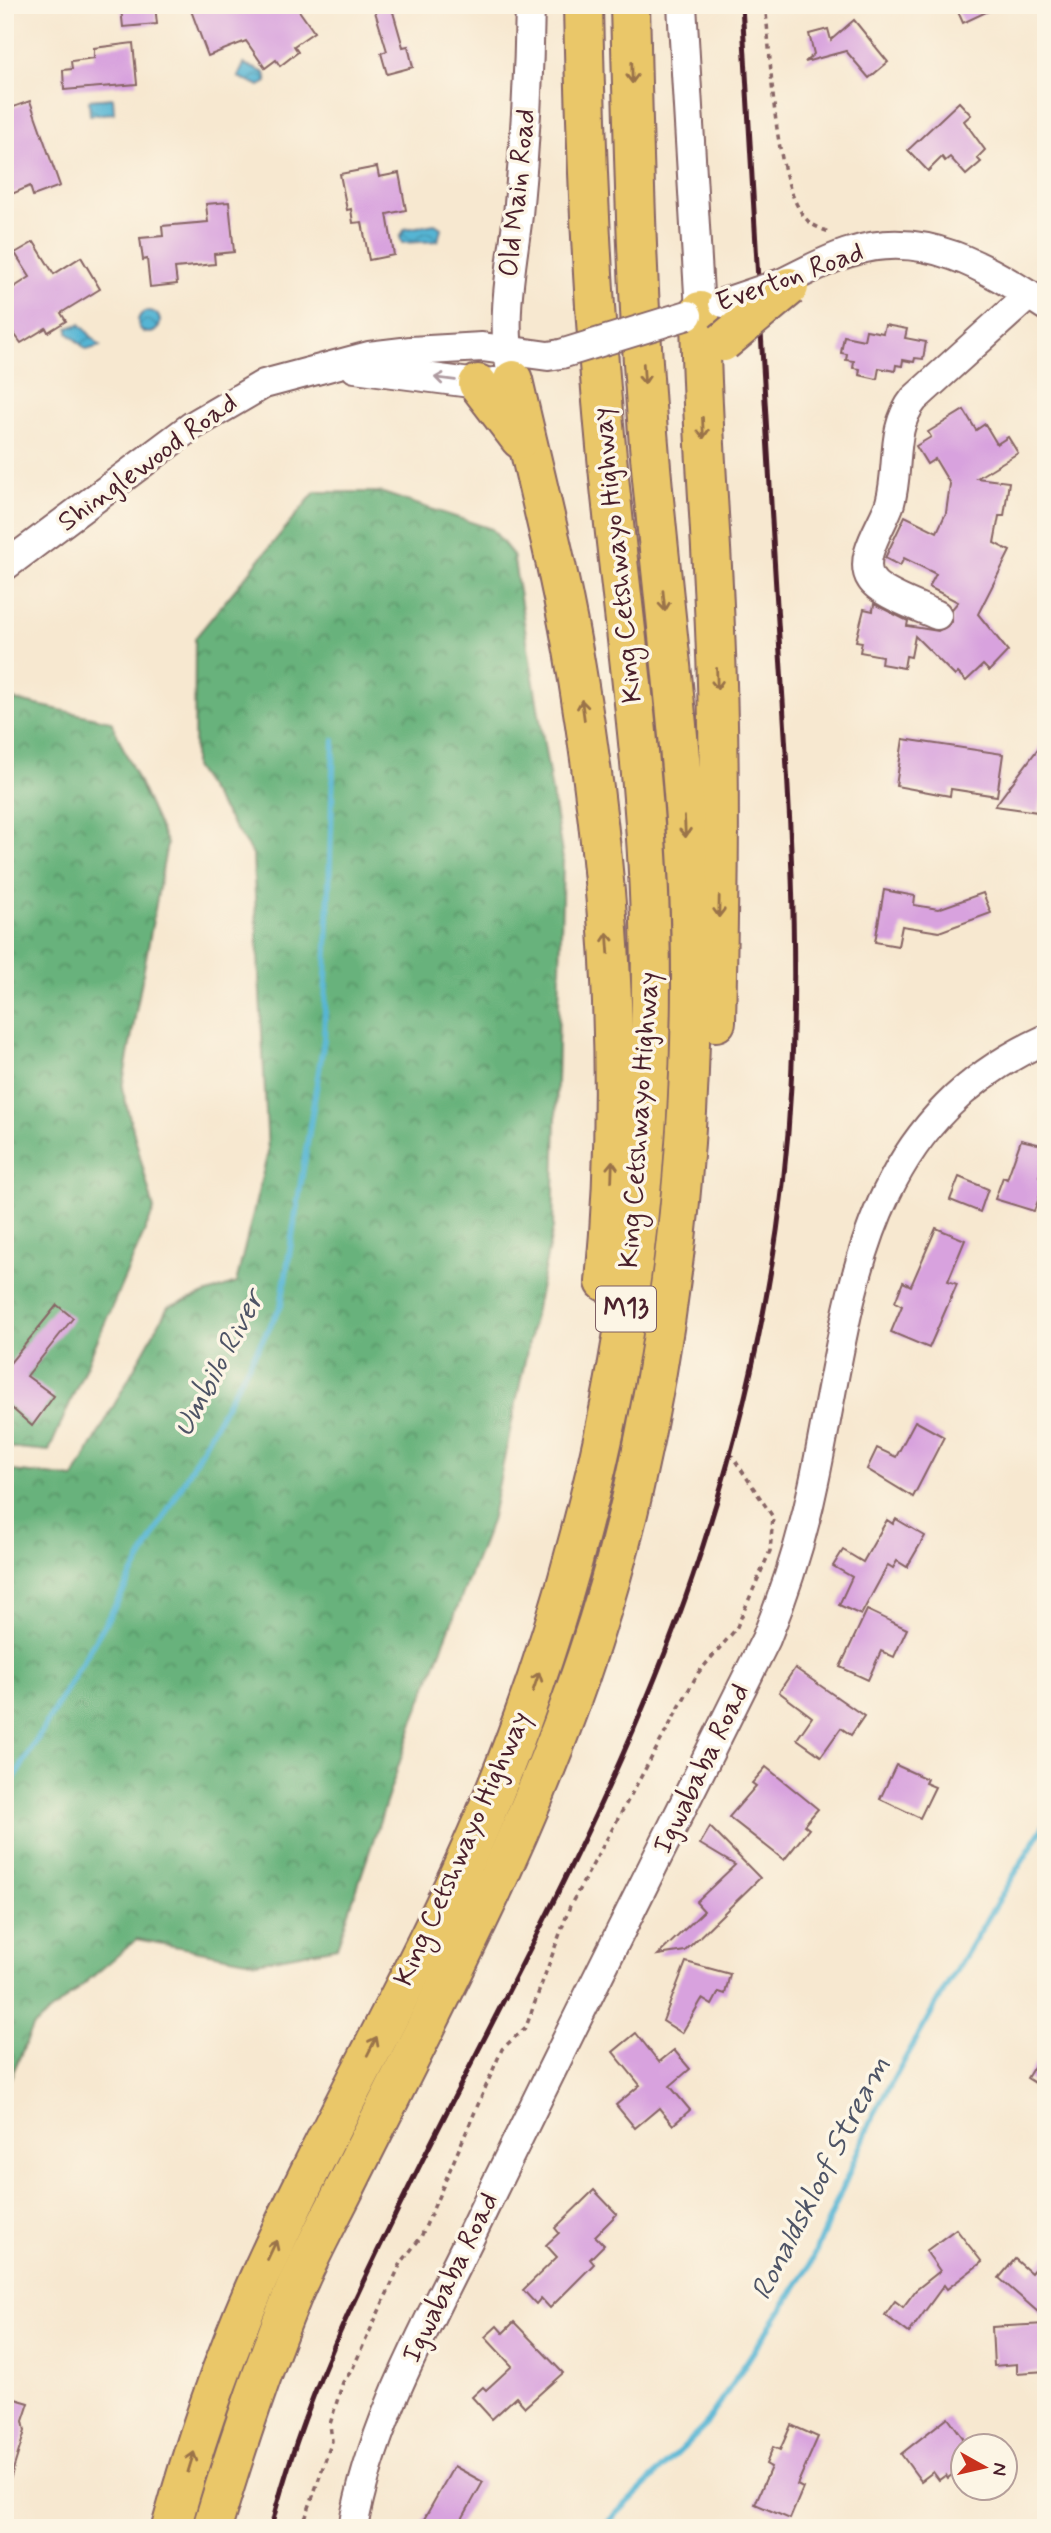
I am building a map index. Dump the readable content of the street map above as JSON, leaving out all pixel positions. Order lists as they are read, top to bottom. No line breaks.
{"streets":{"highway":["King Cetshwayo Highway","M13"],"street":["Old Main Road","Everton Road","Shinglewood Road","Igwababa Road"]},"crossings":[["Old Main Road","Shinglewood Road"]],"water":["Umbilo River","Ronaldskloof Stream"],"north":"right"}
